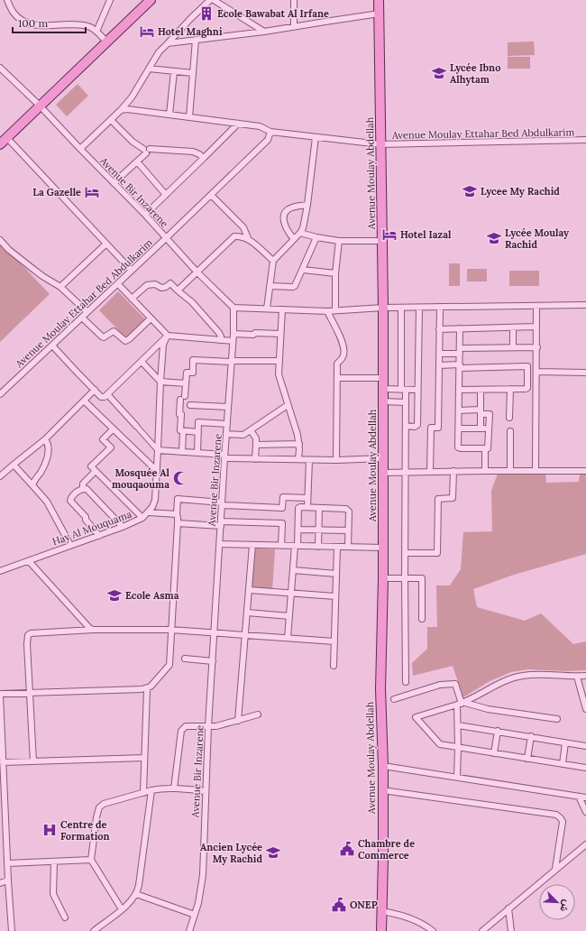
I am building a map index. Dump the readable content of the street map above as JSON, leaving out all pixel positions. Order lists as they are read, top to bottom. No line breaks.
{"streets":{"main road":["Avenue Moulay Abdellah"],"street":["Avenue Moulay Ettahar Bed Abdulkarim","Avenue Bir Inzarene","Hay Al Mouquama"]},"crossings":[["Avenue Moulay Ettahar Bed Abdulkarim","Avenue Moulay Abdellah"],["Avenue Moulay Ettahar Bed Abdulkarim","Avenue Bir Inzarene"]],"places":{"building":["Ecole Bawabat Al Irfane"],"hotel":["Hotel Maghni","La Gazelle","Hotel Iazal"],"school or university":["Lycée Ibno Alhytam","Lycee My Rachid","Lycée Moulay Rachid","Ecole Asma","Ancien Lycée My Rachid"],"mosque":["Mosquée Al mouqaouma"],"hospital":["Centre de Formation"],"public building":["Chambre de Commerce","ONEP"]},"scale_bar":"100 m","north":"bottom right"}
